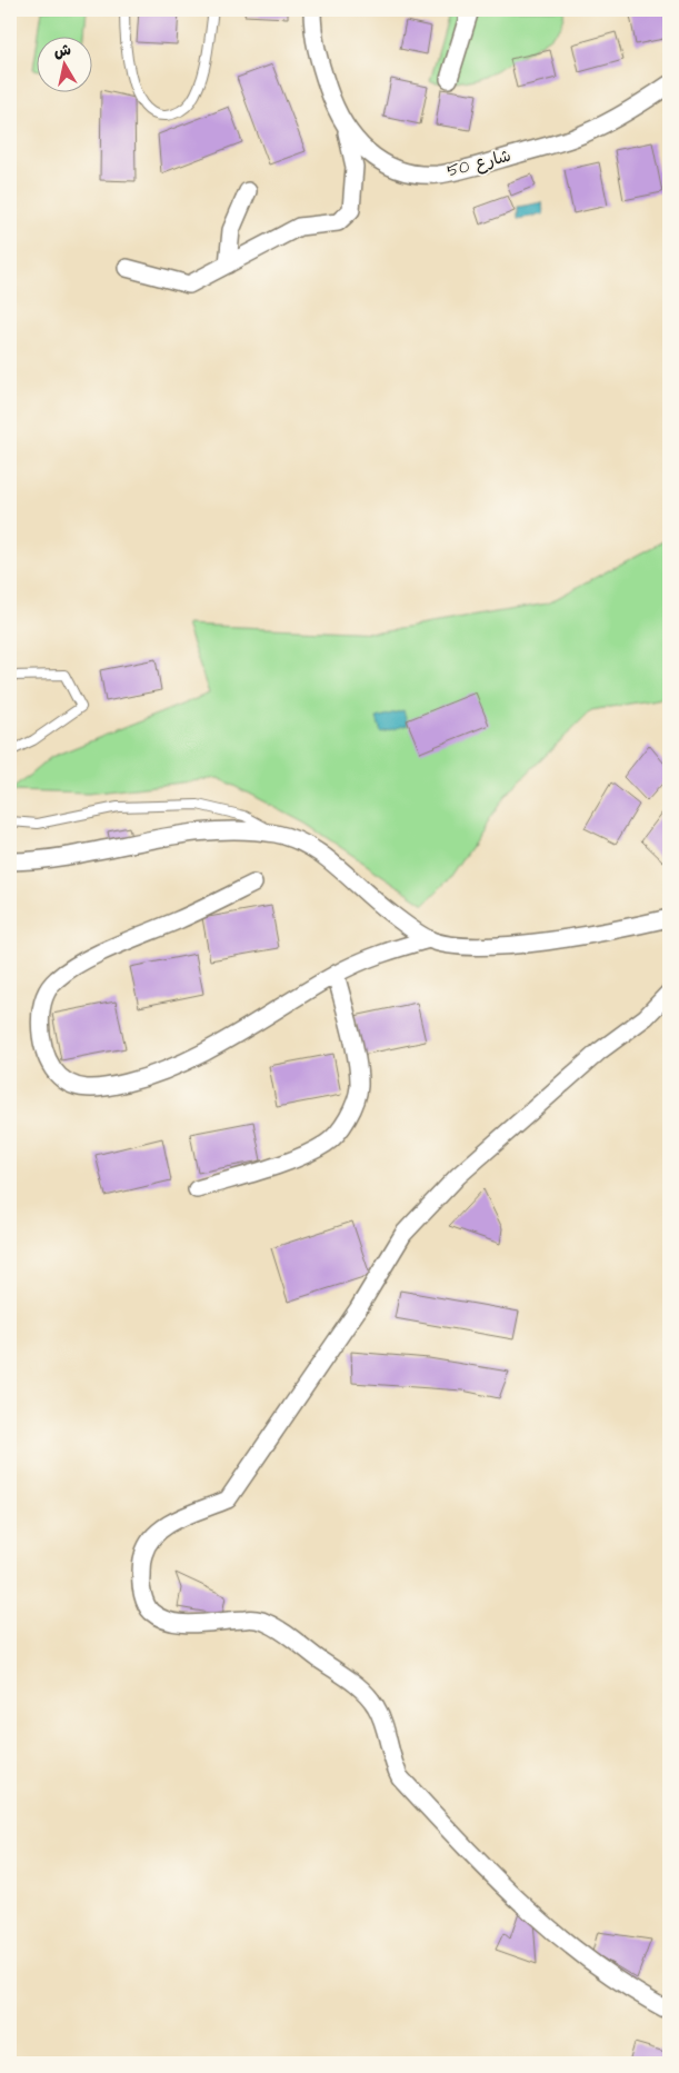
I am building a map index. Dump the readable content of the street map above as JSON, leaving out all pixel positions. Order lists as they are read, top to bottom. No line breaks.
{"streets":{"street":["شارع 50"]},"north":"top"}
